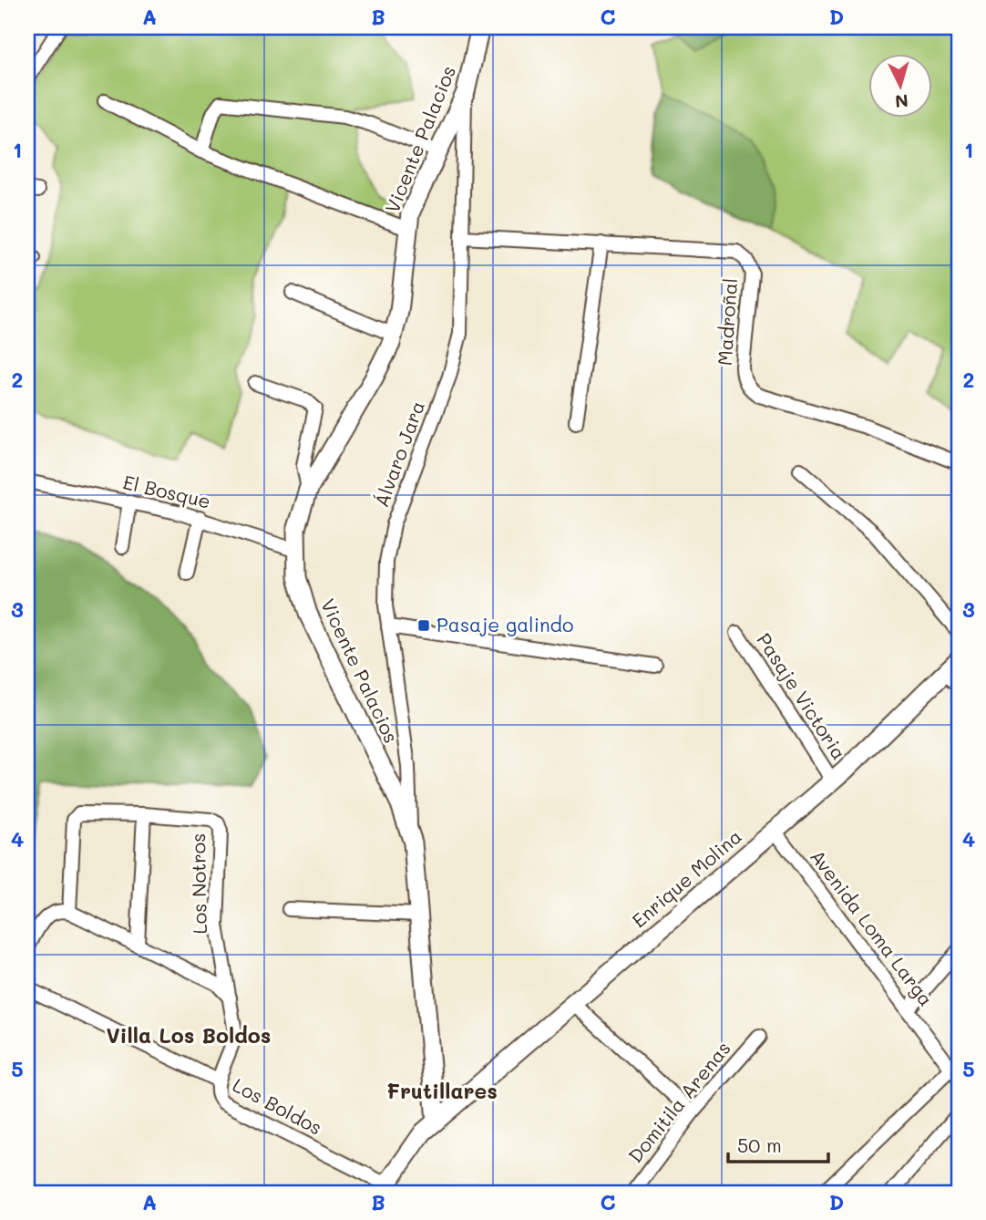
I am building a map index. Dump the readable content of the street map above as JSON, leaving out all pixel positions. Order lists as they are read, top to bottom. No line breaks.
{"streets":{"main road":["Vicente Palacios","Enrique Molina"],"street":["Madroñal","Álvaro Jara","El Bosque","Pasaje Victoria","Los Notros","Avenida Loma Larga","Domitila Arenas","Los Boldos"]},"crossings":[["Vicente Palacios","Álvaro Jara"],["Vicente Palacios","El Bosque"],["Vicente Palacios","Enrique Molina"],["Madroñal","Álvaro Jara"],["Pasaje Victoria","Enrique Molina"],["Enrique Molina","Avenida Loma Larga"],["Los Notros","Los Boldos"]],"districts":["Villa Los Boldos","Frutillares"],"places":{"transit":["Pasaje galindo"]},"scale_bar":"50 m","north":"bottom","grid":{"columns":["A","B","C","D"],"rows":["1","2","3","4","5"]}}
